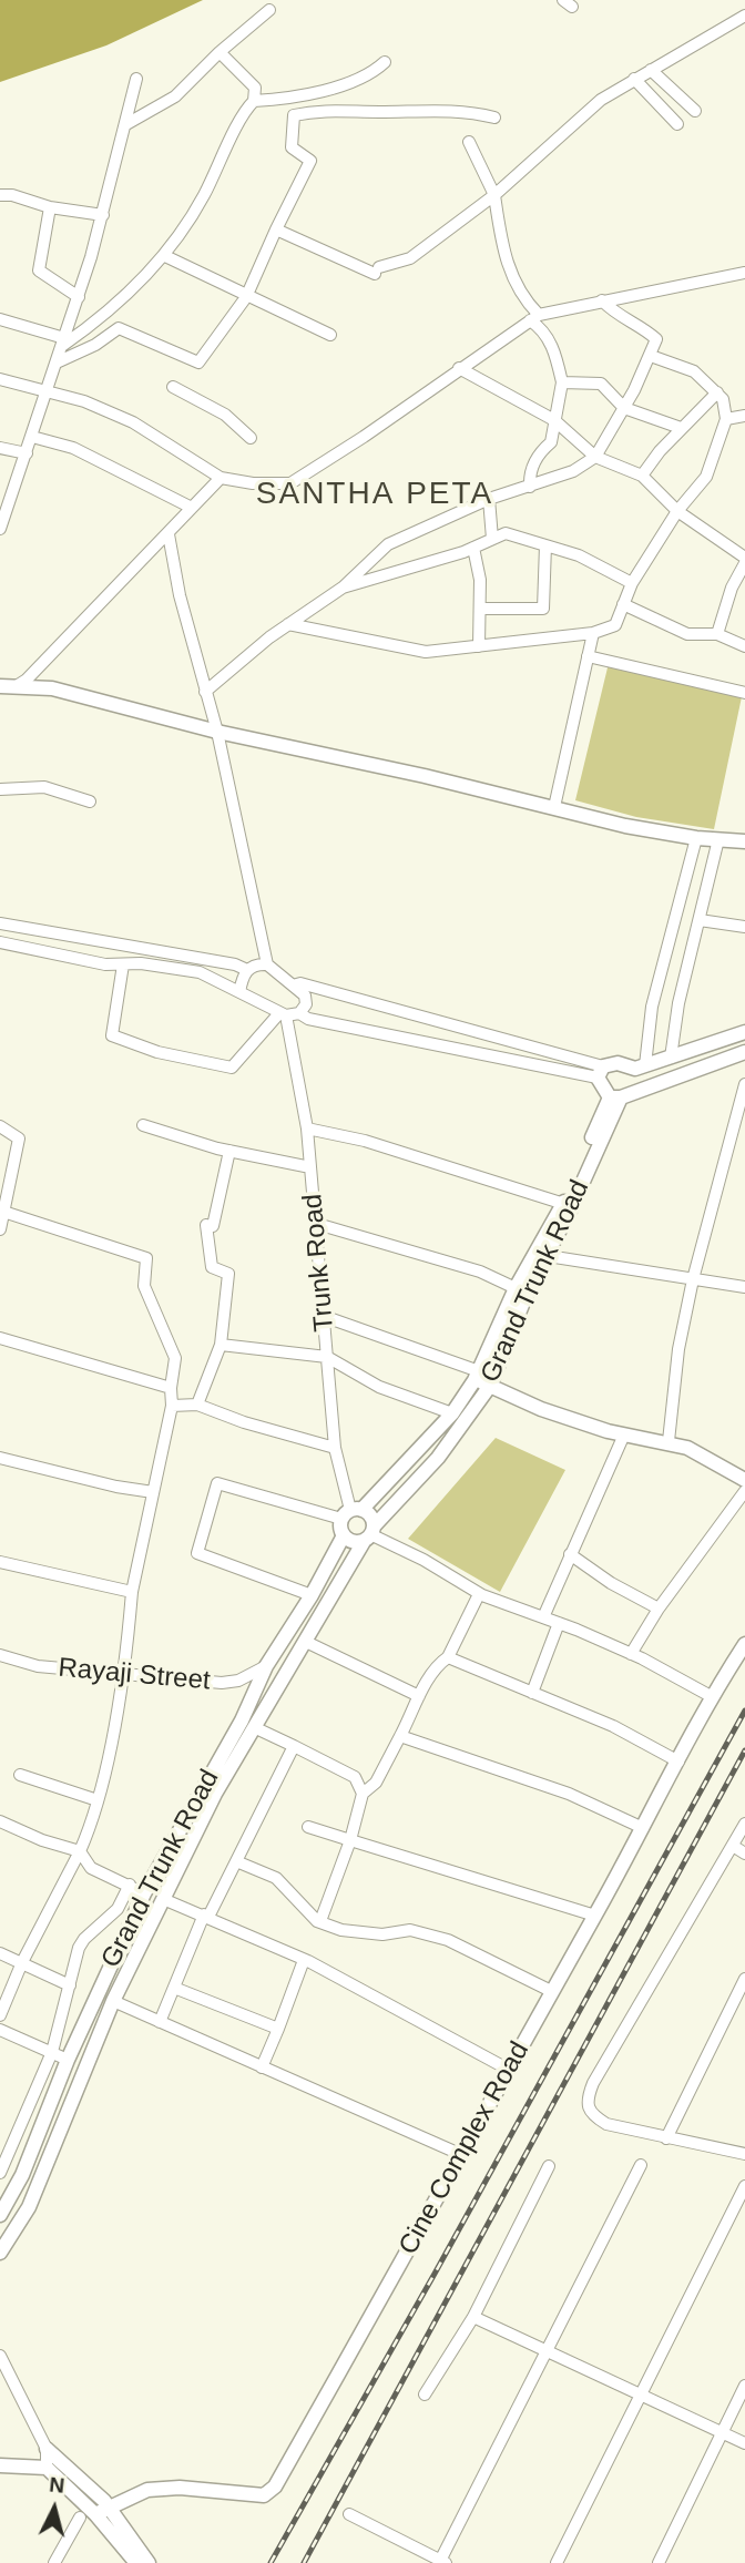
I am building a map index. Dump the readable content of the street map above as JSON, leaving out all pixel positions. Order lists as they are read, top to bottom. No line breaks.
{"streets":{"main road":["Grand Trunk Road","Cine Complex Road"],"street":["Trunk Road","Rayaji Street"]},"crossings":[["Grand Trunk Road","Rayaji Street"]],"districts":["SANTHA PETA"],"north":"top"}
